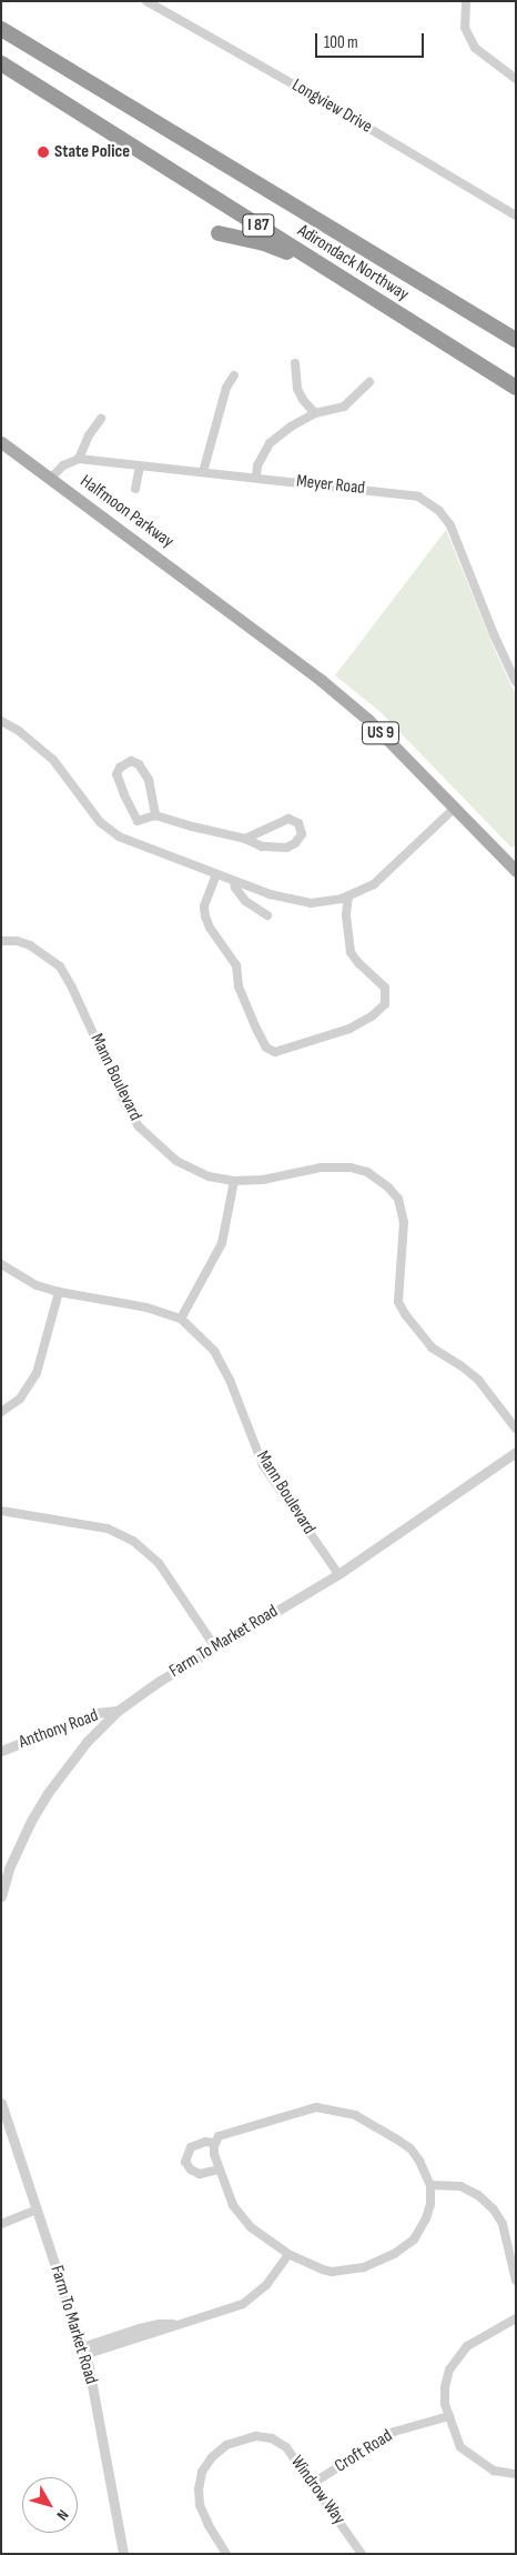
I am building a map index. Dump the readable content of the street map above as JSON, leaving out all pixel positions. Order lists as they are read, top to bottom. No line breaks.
{"streets":{"highway":["I 87","Adirondack Northway"],"main road":["Halfmoon Parkway","US 9"],"street":["Longview Drive","Meyer Road","Mann Boulevard","Farm To Market Road","Anthony Road","Croft Road","Windrow Way"]},"crossings":[["Halfmoon Parkway","US 9"],["Mann Boulevard","Farm To Market Road"],["Farm To Market Road","Anthony Road"],["Croft Road","Windrow Way"]],"places":["State Police"],"scale_bar":"100 m","north":"bottom right"}
